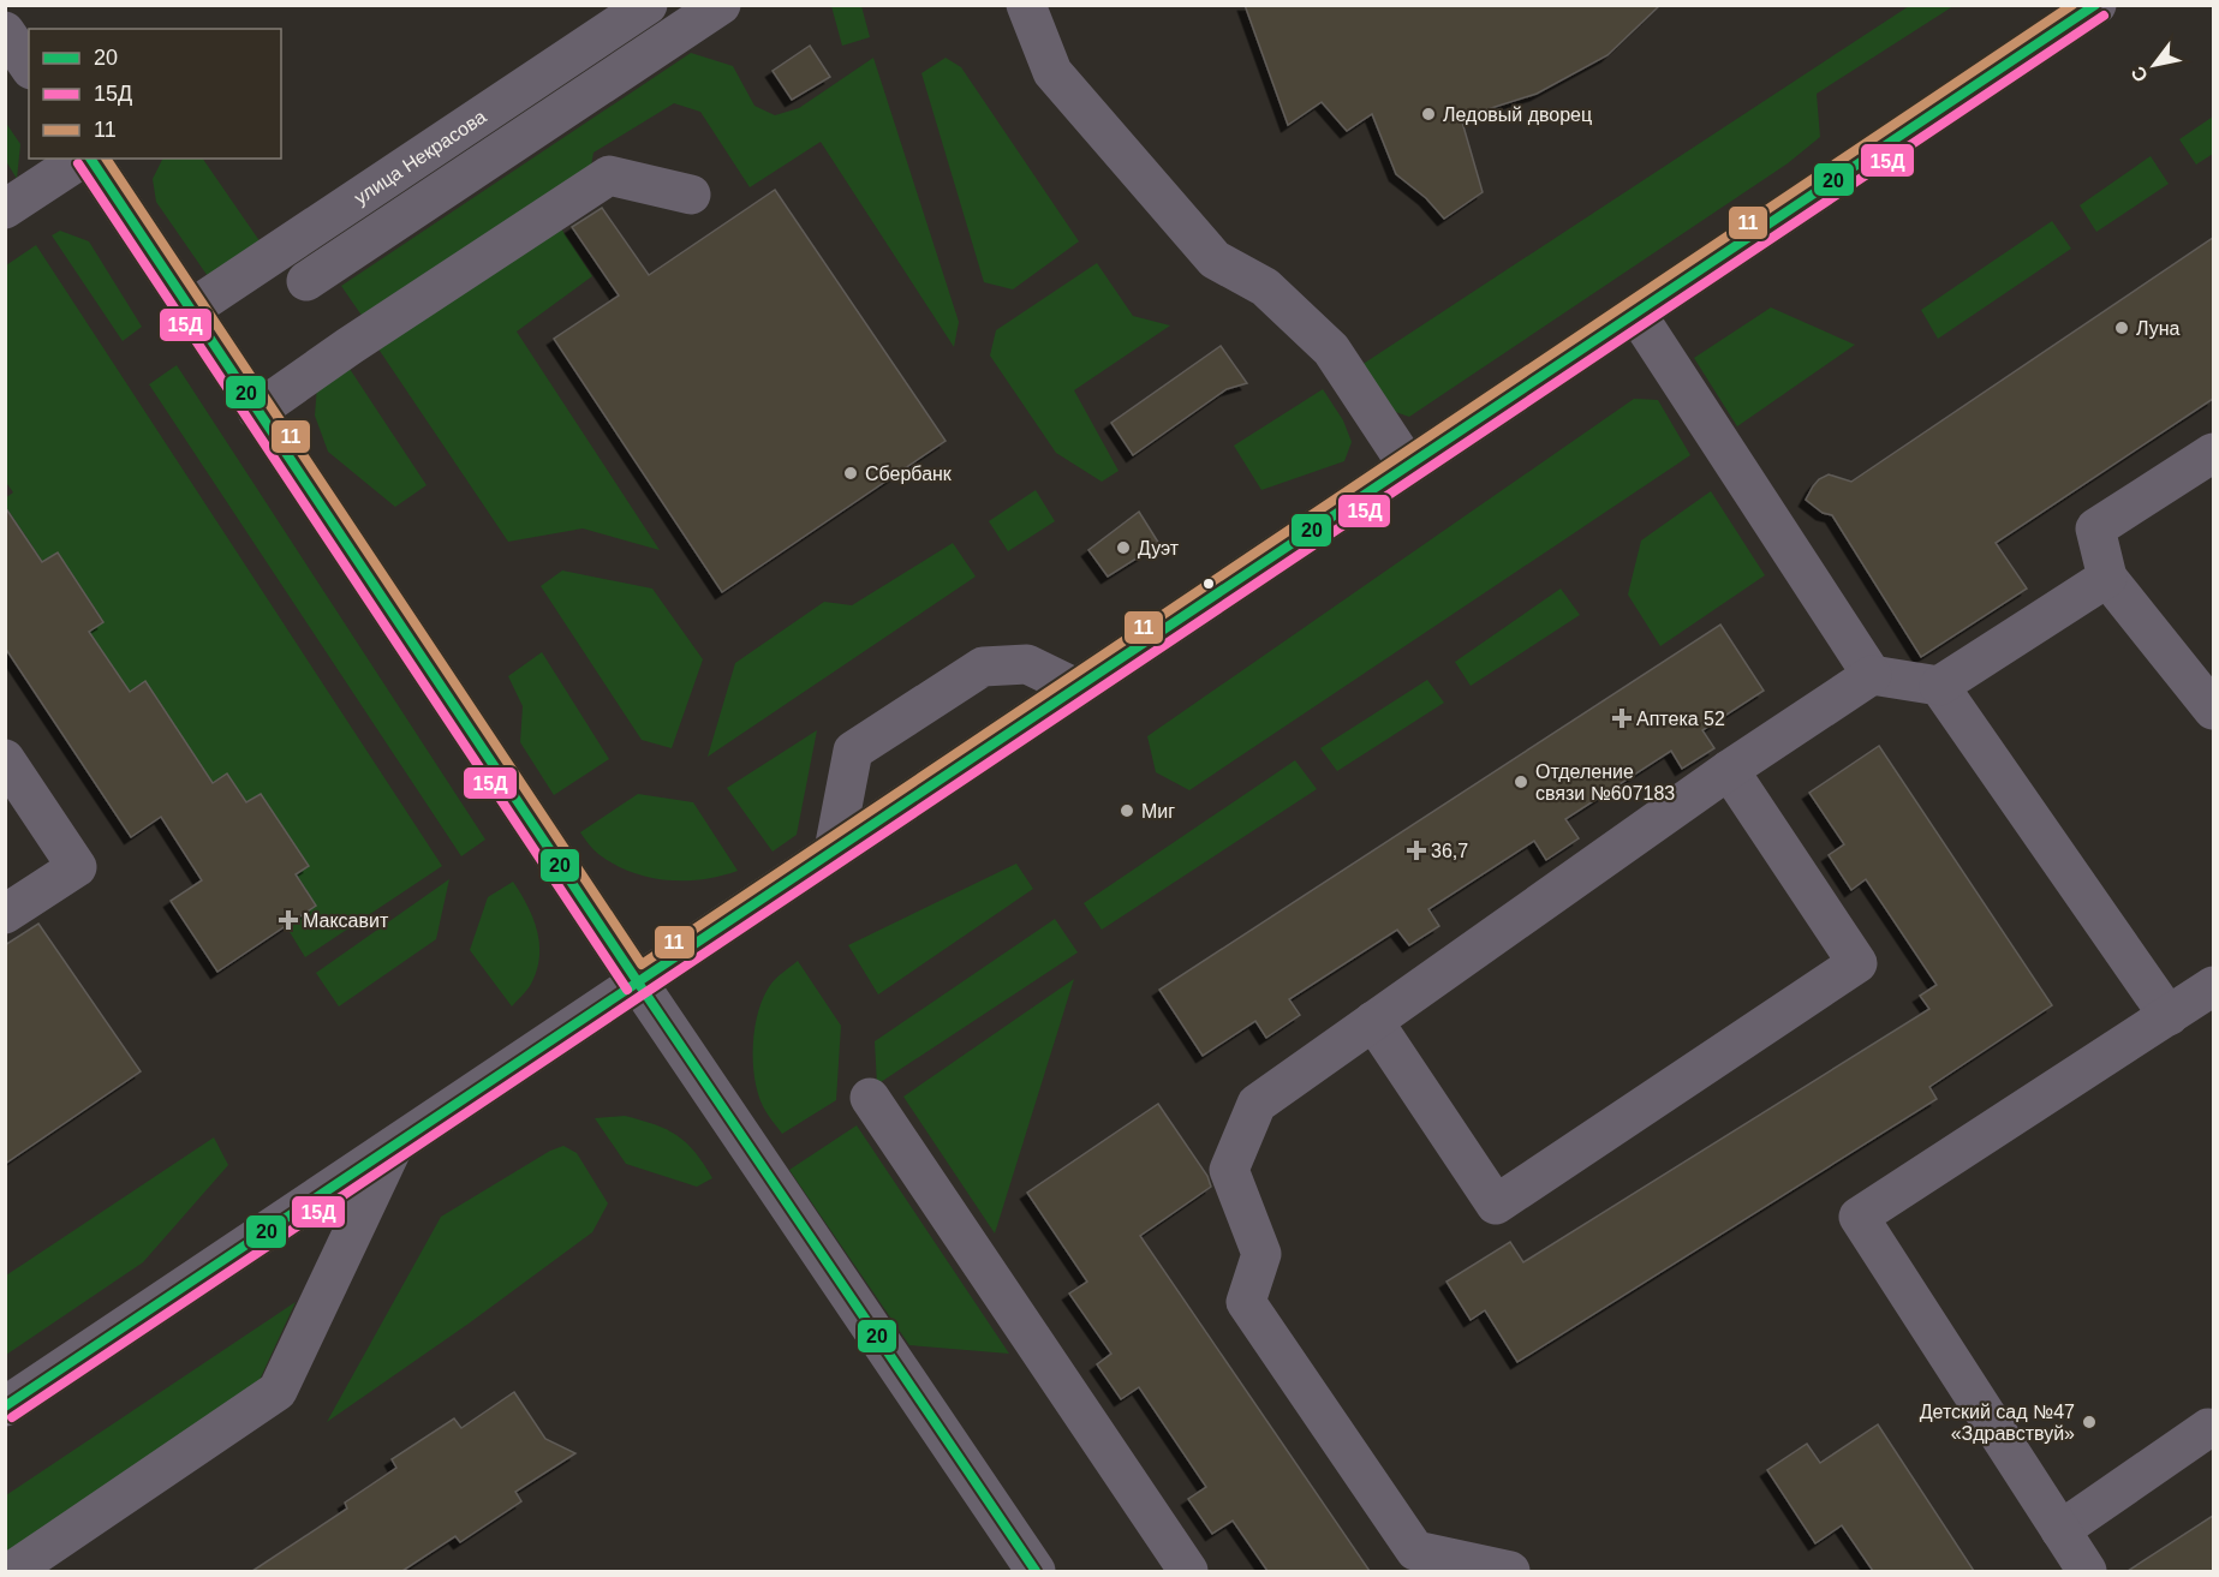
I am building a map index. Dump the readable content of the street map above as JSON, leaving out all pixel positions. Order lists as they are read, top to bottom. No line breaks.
{"streets":{"street":["улица Некрасова"]},"places":{"other":["Ледовый дворец","Луна","Сбербанк","Дуэт","Отделение связи №607183","Миг","Детский сад №47 «Здравствуй»"],"health":["Аптека 52","36,7","Максавит"]},"lines":["transit line 20","transit line 11","transit line 15Д"],"legend":["20","15Д","11"],"north":"bottom left"}
